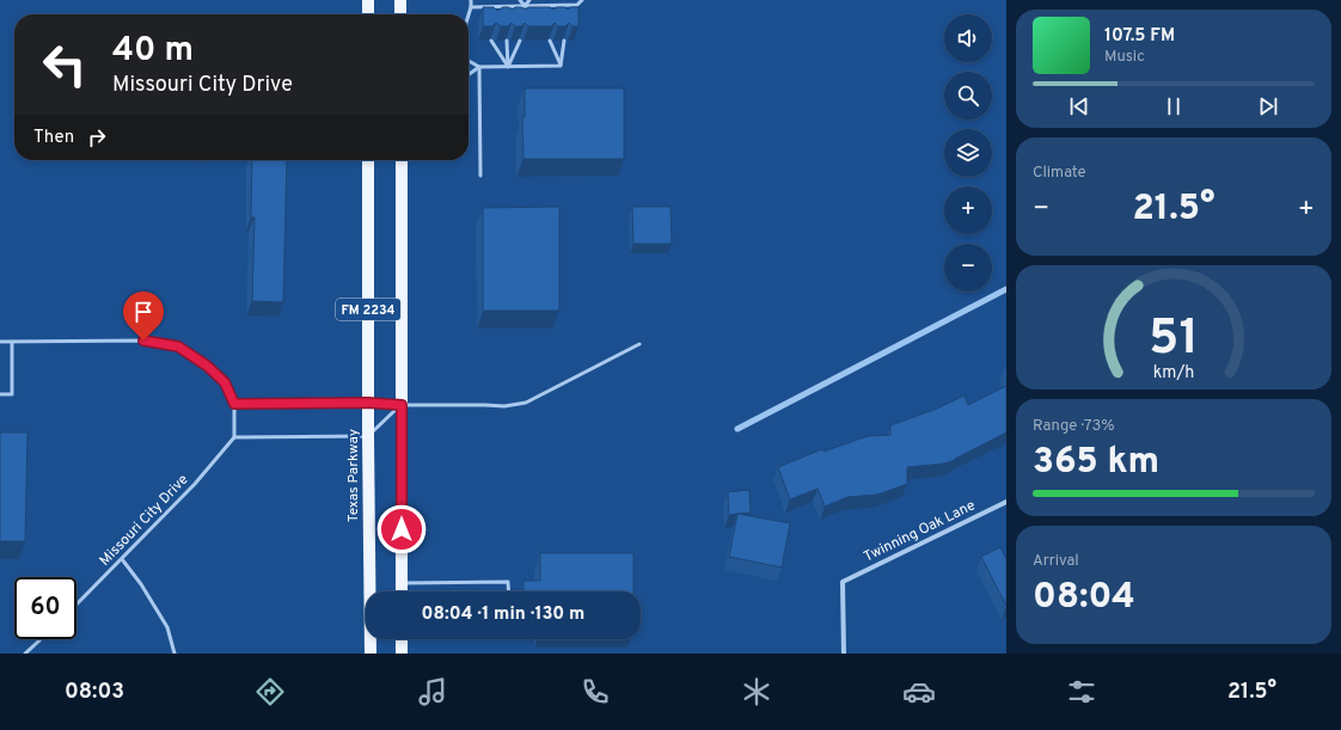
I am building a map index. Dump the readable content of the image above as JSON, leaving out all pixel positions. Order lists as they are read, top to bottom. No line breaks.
{"streets":{"main road":["FM 2234","Texas Parkway"],"street":["Twinning Oak Lane"],"lane":["Missouri City Drive"]},"page":{"map_buttons":["+","−"],"turn":["40 m","Missouri City Drive"],"song":["107.5 FM","Music"],"then":"Then","tile":["Climate",["Range · 73%","365 km"],["Arrival","08:04"]],"heat":["−","21.5°","+"],"limit":"60","trip":"08:04 · 1 min · 130 m","tabs":["08:03","21.5°"],"gauge":["51","km/h"]}}
